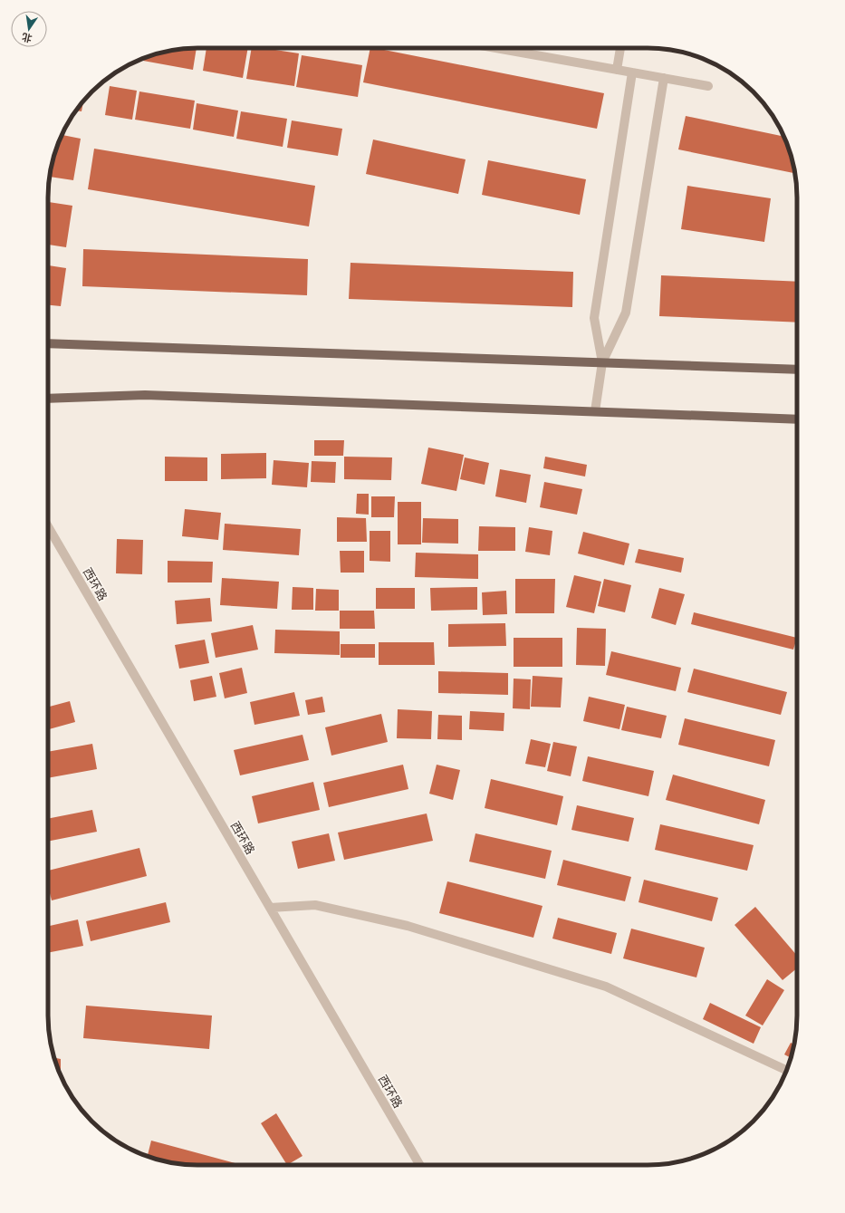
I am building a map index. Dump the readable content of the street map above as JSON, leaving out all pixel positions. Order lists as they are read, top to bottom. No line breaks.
{"streets":{"street":["西环路"]},"north":"bottom"}
